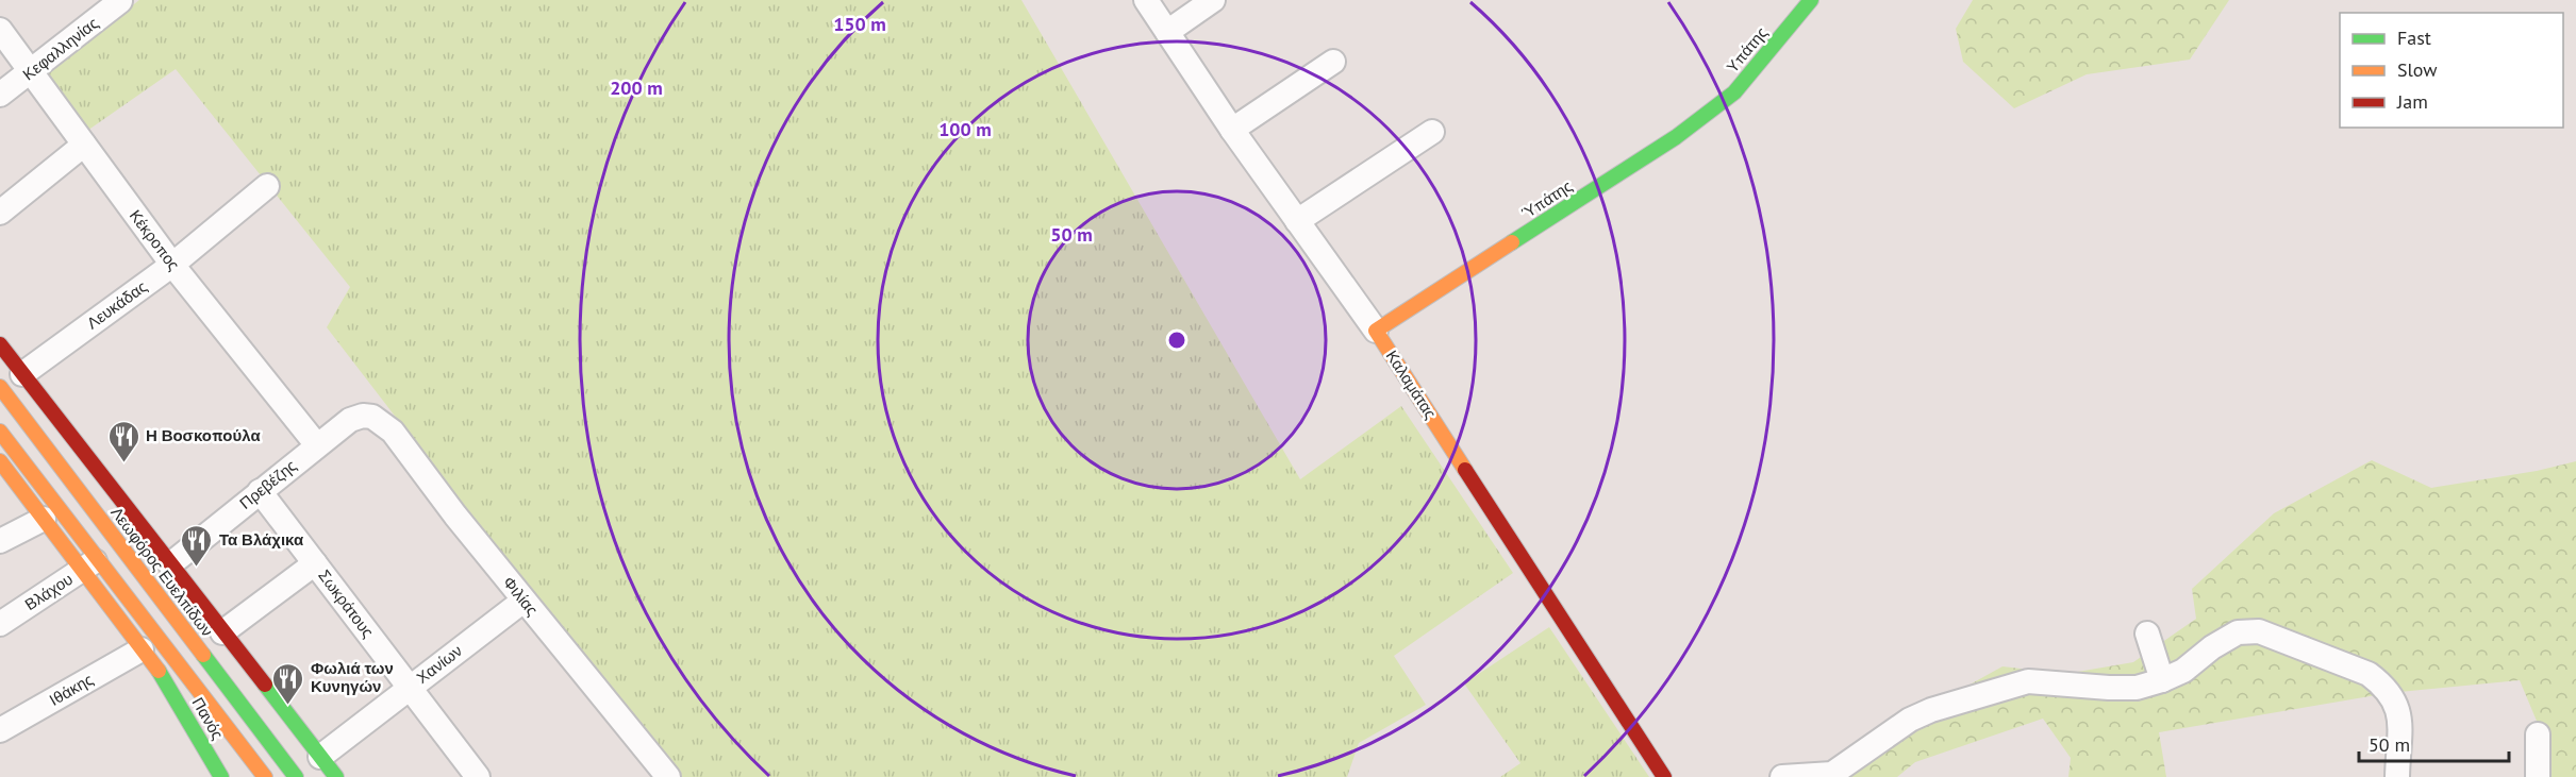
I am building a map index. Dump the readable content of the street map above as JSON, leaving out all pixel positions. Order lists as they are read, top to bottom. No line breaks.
{"streets":{"street":["Κεφαλληνίας","Υπάτης","Ύπάτης","Κέκροπος","Λευκάδας","Καλαμάτας","Πρεβέζης","Λεωφόρος Ευελπίδων","Βλάχου","Φιλίας","Σωκράτους","Χανίων","Ιθάκης","Πανός"]},"crossings":[["Κεφαλληνίας","Κέκροπος"],["Υπάτης","Ύπάτης"],["Ύπάτης","Καλαμάτας"],["Κέκροπος","Λευκάδας"],["Κέκροπος","Πρεβέζης"],["Πρεβέζης","Φιλίας"],["Πρεβέζης","Σωκράτους"],["Λεωφόρος Ευελπίδων","Χανίων"],["Βλάχου","Πανός"],["Φιλίας","Χανίων"],["Σωκράτους","Χανίων"],["Ιθάκης","Πανός"]],"places":{"restaurant":["Η Βοσκοπούλα","Τα Βλάχικα","Φωλιά των Κυνηγών"]},"legend":["Fast","Slow","Jam"],"scale_bar":"50 m","rings":["150 m","200 m","100 m","50 m"]}
